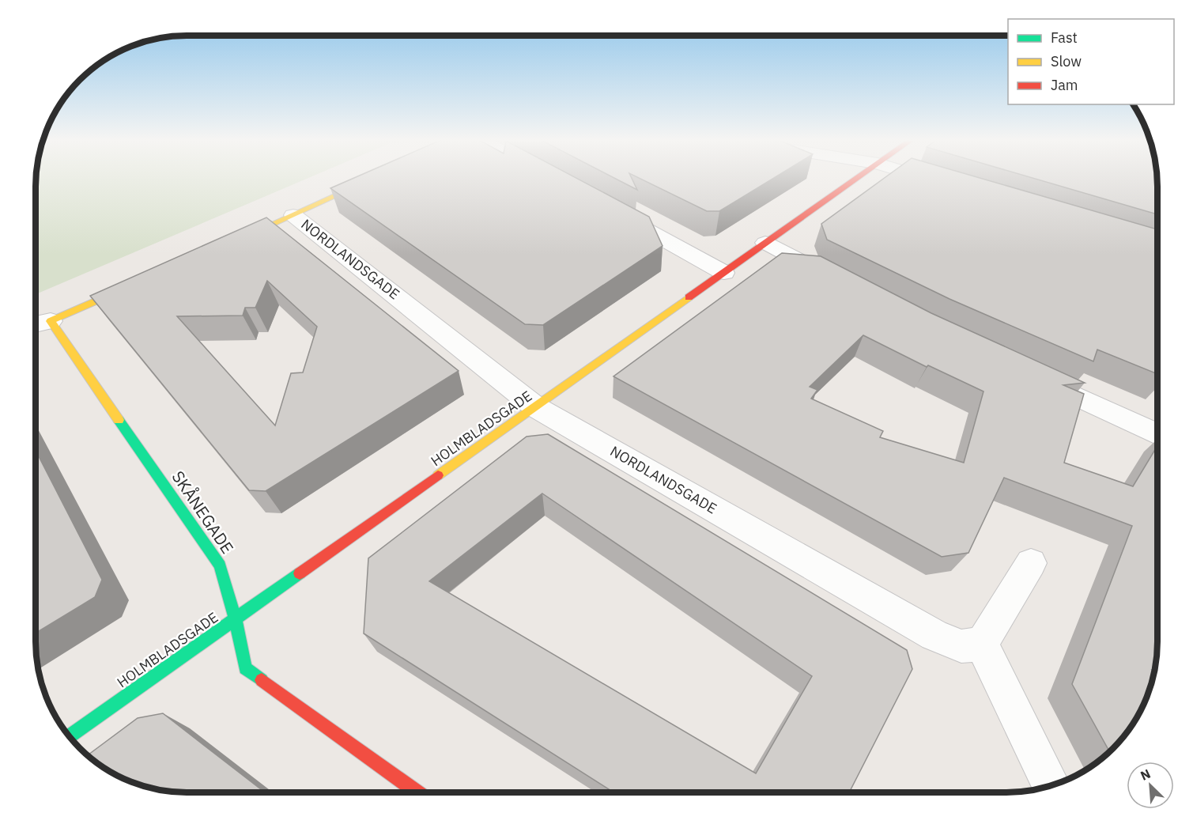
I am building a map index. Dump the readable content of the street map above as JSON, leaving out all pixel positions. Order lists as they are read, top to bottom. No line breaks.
{"streets":{"street":["NORDLANDSGADE","HOLMBLADSGADE","SKÅNEGADE"]},"crossings":[["NORDLANDSGADE","HOLMBLADSGADE"],["HOLMBLADSGADE","SKÅNEGADE"]],"legend":["Fast","Slow","Jam"],"north":"top left"}
